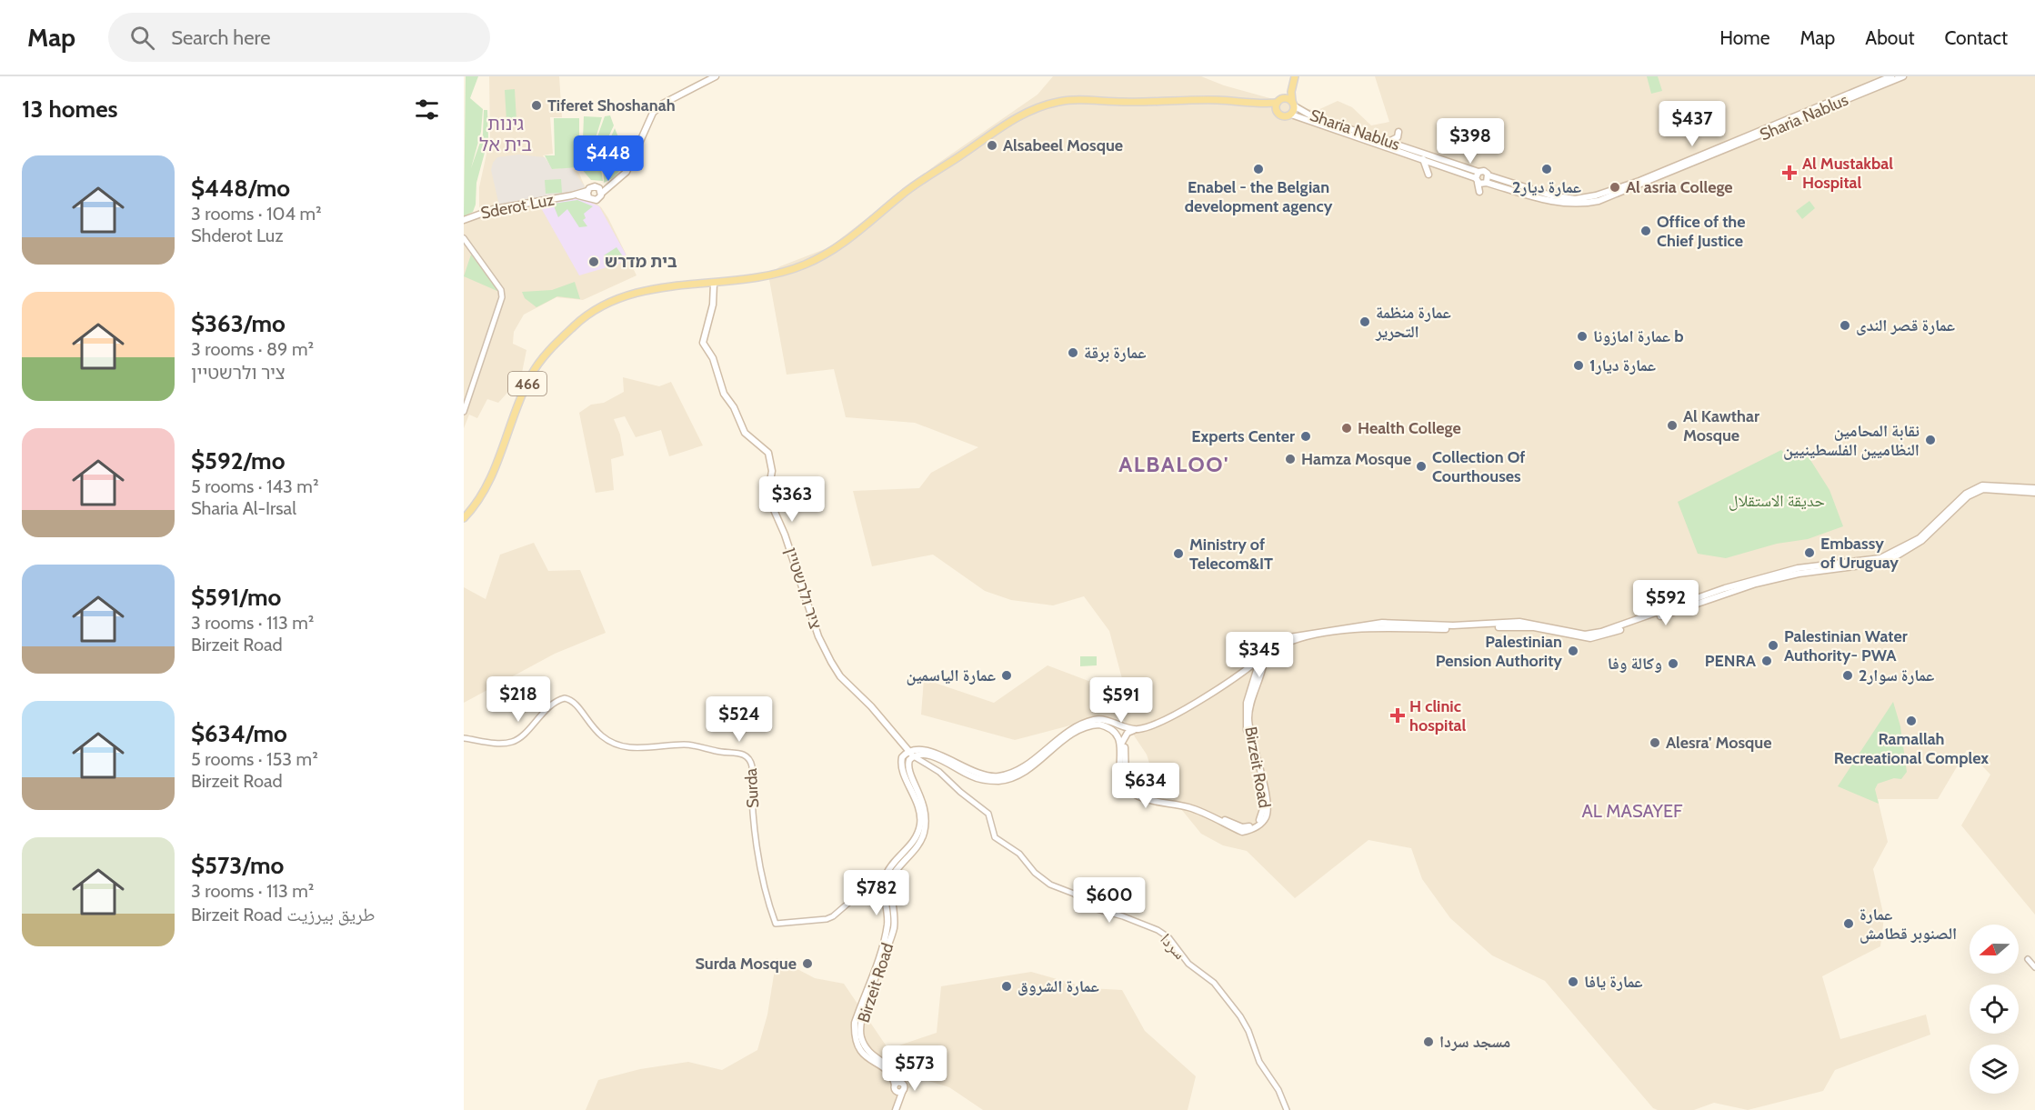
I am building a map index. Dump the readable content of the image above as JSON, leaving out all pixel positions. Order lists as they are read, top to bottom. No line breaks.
{"streets":{"main road":["Sharia Nablus","Sderot Luz","466","ציר ולרשטיין","Birzeit Road"],"street":["Surda","سردا"]},"crossings":[["466","ציר ולרשטיין"],["ציר ולרשטיין","Birzeit Road"],["ציר ולרשטיין","سردا"],["Birzeit Road","سردا"]],"districts":["גינות בית אל","ALBALOO'","AL MASAYEF"],"parks":["حديقة الاستقلال"],"places":{"other":["Tiferet Shoshanah","Alsabeel Mosque","Enabel - the Belgian development agency","عمارة ديار2","Al asria College","Office of the Chief Justice","בית מדרש","عمارة منظمة التحرير","عمارة قصر الندى","عمارة امازونا b","عمارة برقة","عمارة ديار1","Al Kawthar Mosque","Health College","Experts Center","نقابة المحامين النظاميين الفلسطينيين","Hamza Mosque","Collection Of Courthouses","Embassy of Uruguay","Ministry of Telecom&IT","Palestinian Water Authority- PWA","Palestinian Pension Authority","PENRA","وكالة وفا","عمارة الياسمين","عمارة سوار2","Ramallah Recreational Complex","Alesra' Mosque","عمارة الصنوبر قطامش","Surda Mosque","عمارة يافا","عمارة الشروق","مسجد سردا"],"health":["Al Mustakbal Hospital","H clinic hospital"]},"north":"left","page":{"header":"Map","search":"Search here","nav":["Home","Map","About","Contact"],"heading":"13 homes","price":["$437","$398","$448","$363","$592","$345","$218","$591","$524","$634","$782","$600","$573"],"list":[{"name":"$448/mo","note":"3 rooms · 104 m² · Shderot Luz"},{"name":"$363/mo","note":"3 rooms · 89 m² · ציר ולרשטיין"},{"name":"$592/mo","note":"5 rooms · 143 m² · Sharia Al-Irsal"},{"name":"$591/mo","note":"3 rooms · 113 m² · Birzeit Road"},{"name":"$634/mo","note":"5 rooms · 153 m² · Birzeit Road"},{"name":"$573/mo","note":"3 rooms · 113 m² · Birzeit Road طريق بيرزيت"}]}}
